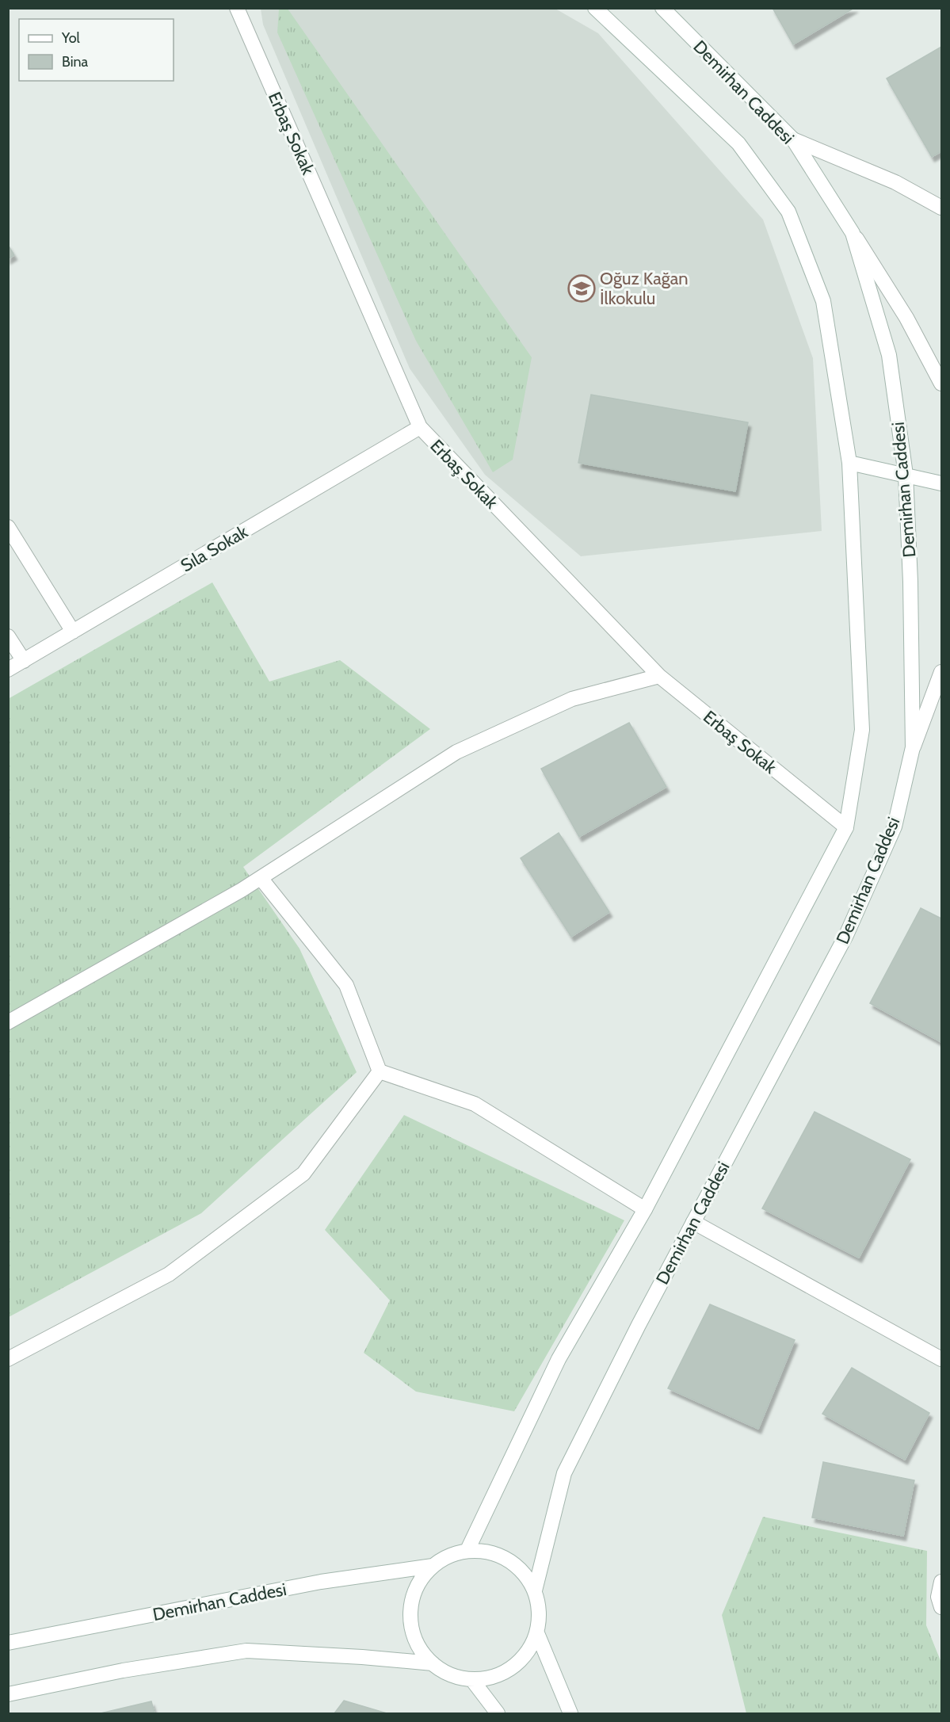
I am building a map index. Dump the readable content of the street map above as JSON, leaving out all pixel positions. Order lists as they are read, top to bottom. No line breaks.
{"streets":{"main road":["Demirhan Caddesi","Erbaş Sokak","Sıla Sokak"]},"crossings":[["Erbaş Sokak","Sıla Sokak"]],"places":{"school or university":["Oğuz Kağan İlkokulu"]},"legend":["Yol","Bina"]}
